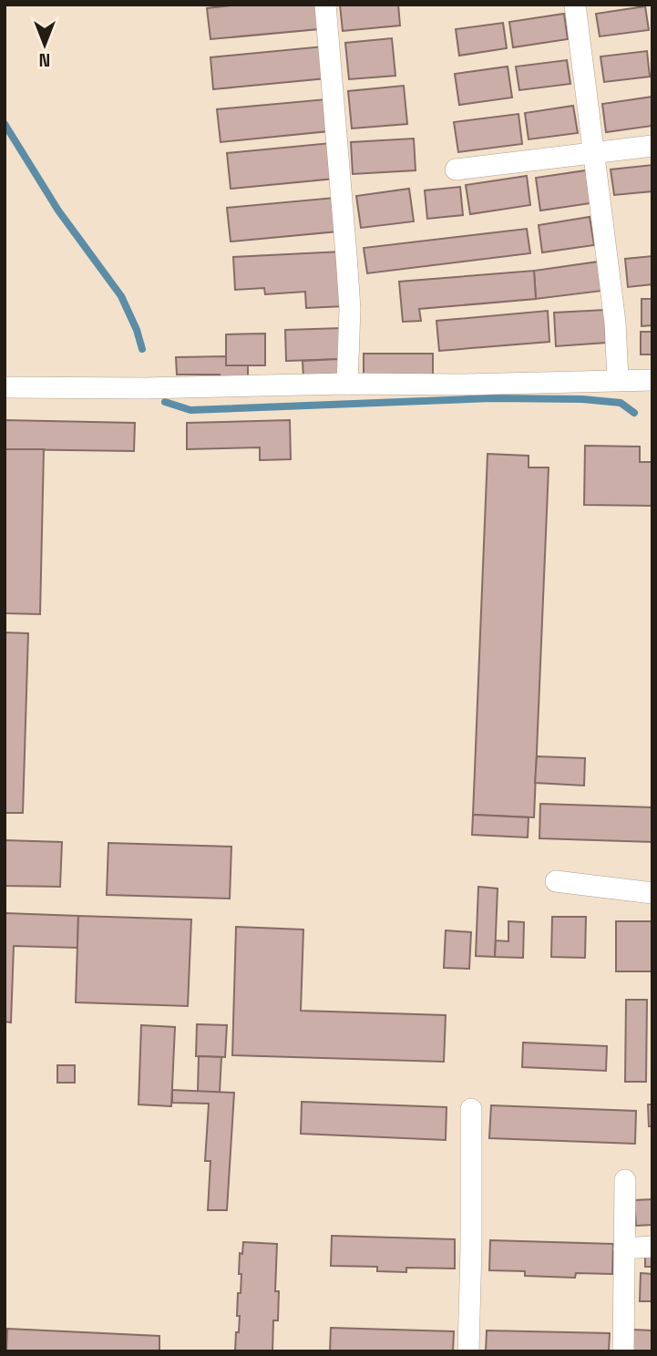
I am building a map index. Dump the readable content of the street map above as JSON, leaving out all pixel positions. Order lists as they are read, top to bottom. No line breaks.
{"north":"bottom"}
